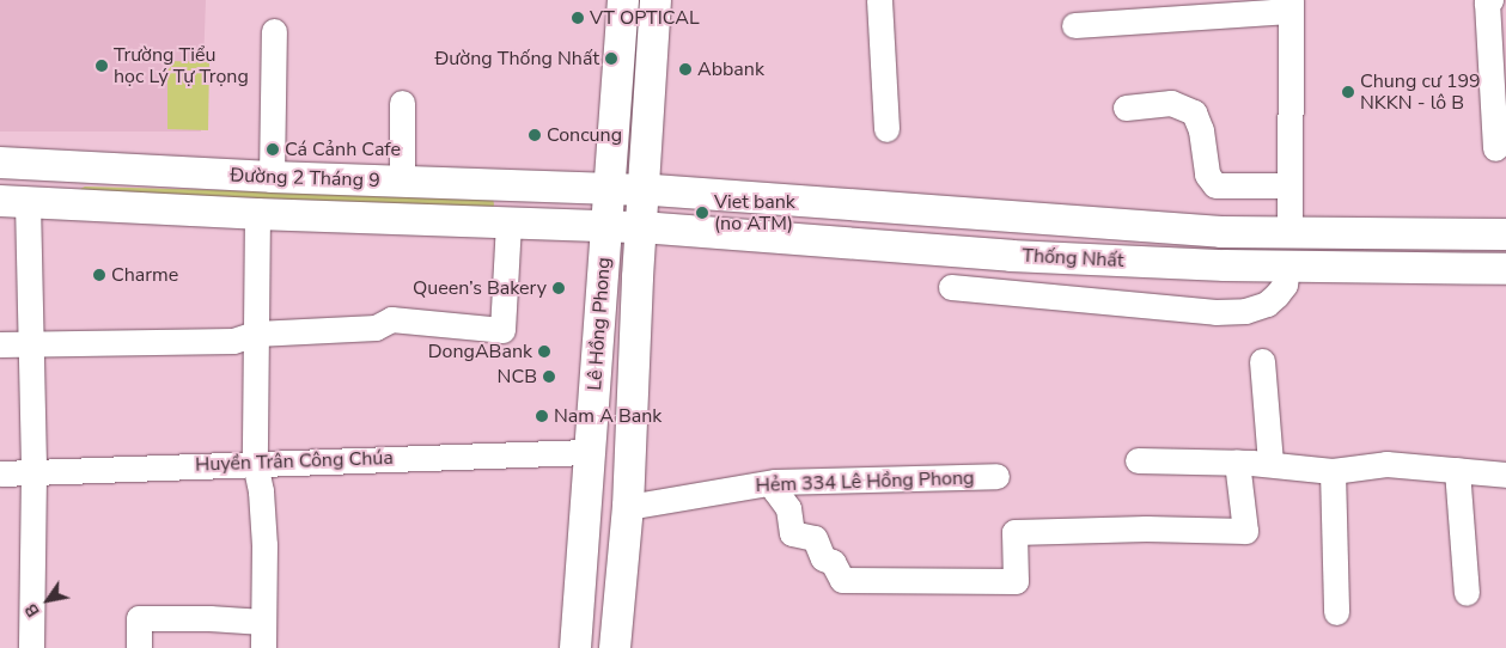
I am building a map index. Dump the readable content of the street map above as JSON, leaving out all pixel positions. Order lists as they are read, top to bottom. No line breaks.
{"streets":{"main road":["Đường 2 Tháng 9","Thống Nhất","Lê Hồng Phong"],"street":["Huyền Trân Công Chúa","Hẻm 334 Lê Hồng Phong"]},"crossings":[["Đường 2 Tháng 9","Thống Nhất"],["Đường 2 Tháng 9","Lê Hồng Phong"],["Thống Nhất","Lê Hồng Phong"],["Lê Hồng Phong","Huyền Trân Công Chúa"],["Lê Hồng Phong","Hẻm 334 Lê Hồng Phong"]],"places":["VT OPTICAL","Đường Thống Nhất","Trường Tiểu học Lý Tự Trọng","Abbank","Chung cư 199 NKKN - lô B","Concung","Cá Cảnh Cafe","Viet bank (no ATM)","Charme","Queen’s Bakery","DongABank","NCB","Nam A Bank"],"north":"bottom left"}
